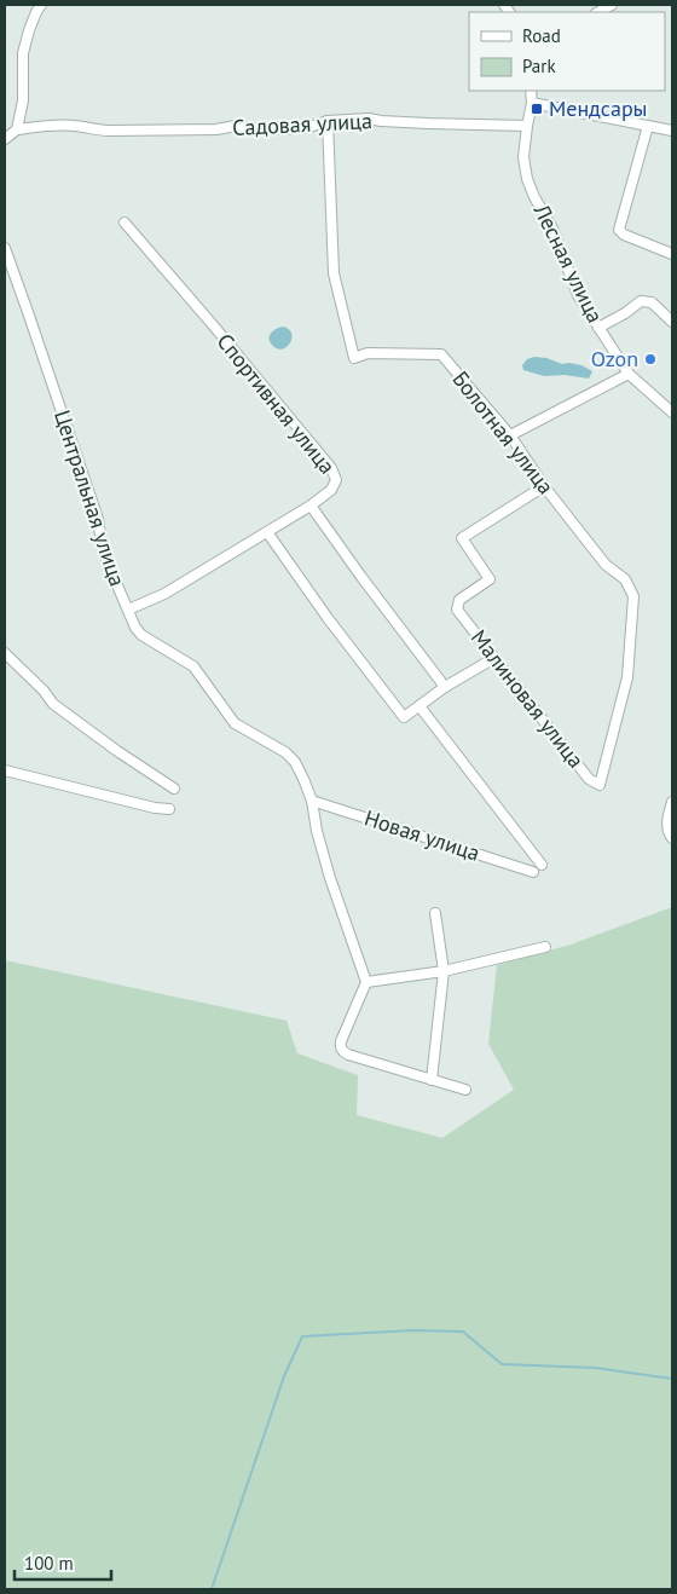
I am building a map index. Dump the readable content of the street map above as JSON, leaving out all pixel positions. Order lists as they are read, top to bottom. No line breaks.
{"streets":{"street":["Садовая улица","Лесная улица","Спортивная улица","Болотная улица","Центральная улица","Малиновая улица","Новая улица"]},"crossings":[["Садовая улица","Лесная улица"],["Садовая улица","Болотная улица"],["Спортивная улица","Центральная улица"],["Болотная улица","Малиновая улица"],["Центральная улица","Новая улица"]],"places":{"transit":["Мендсары"],"other":["Ozon"]},"legend":["Road","Park"],"scale_bar":"100 m"}
